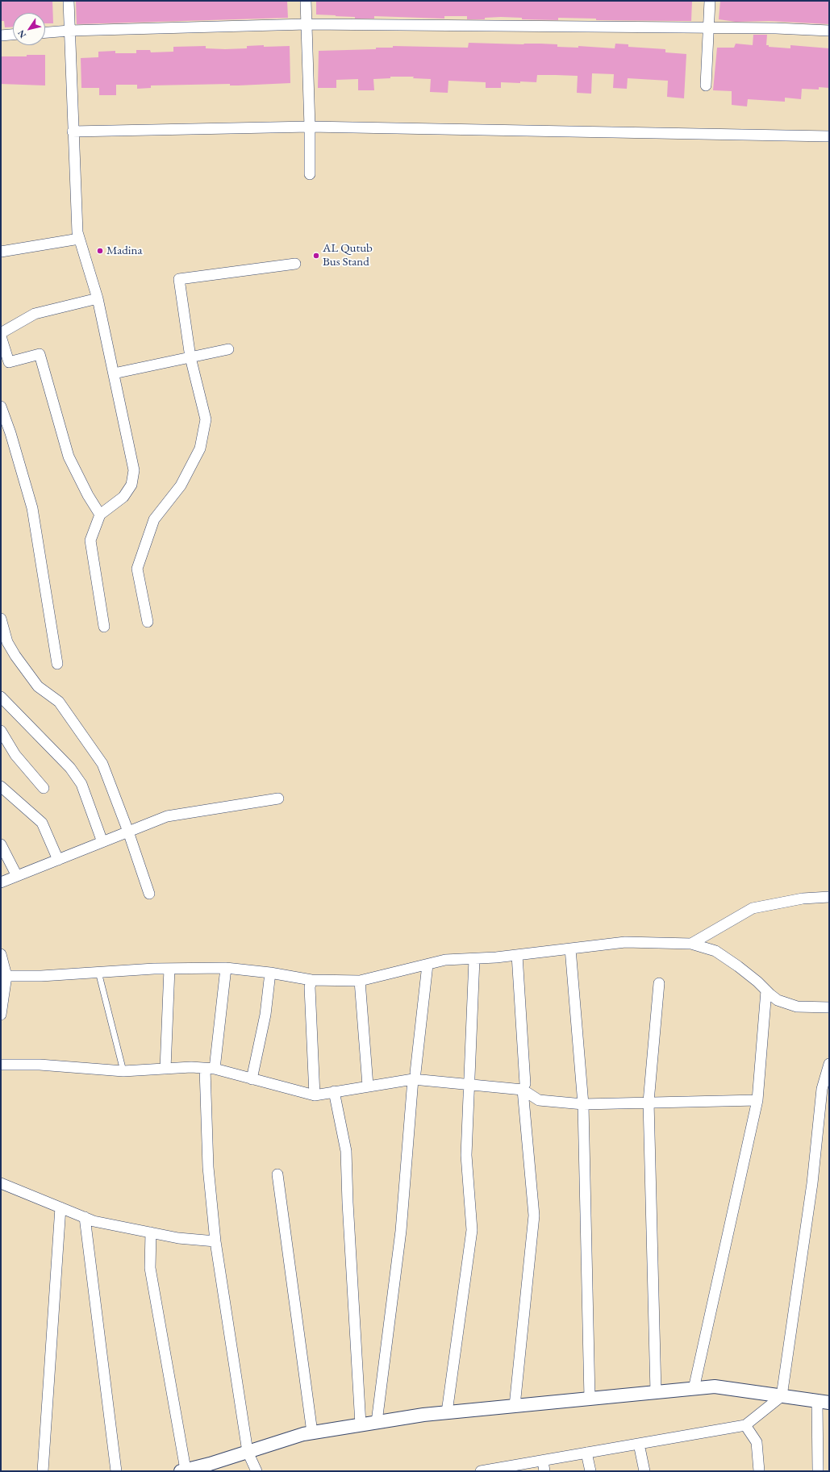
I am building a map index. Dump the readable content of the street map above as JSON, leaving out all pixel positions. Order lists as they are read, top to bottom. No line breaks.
{"places":["Madina","AL Qutub Bus Stand"],"north":"bottom left"}
